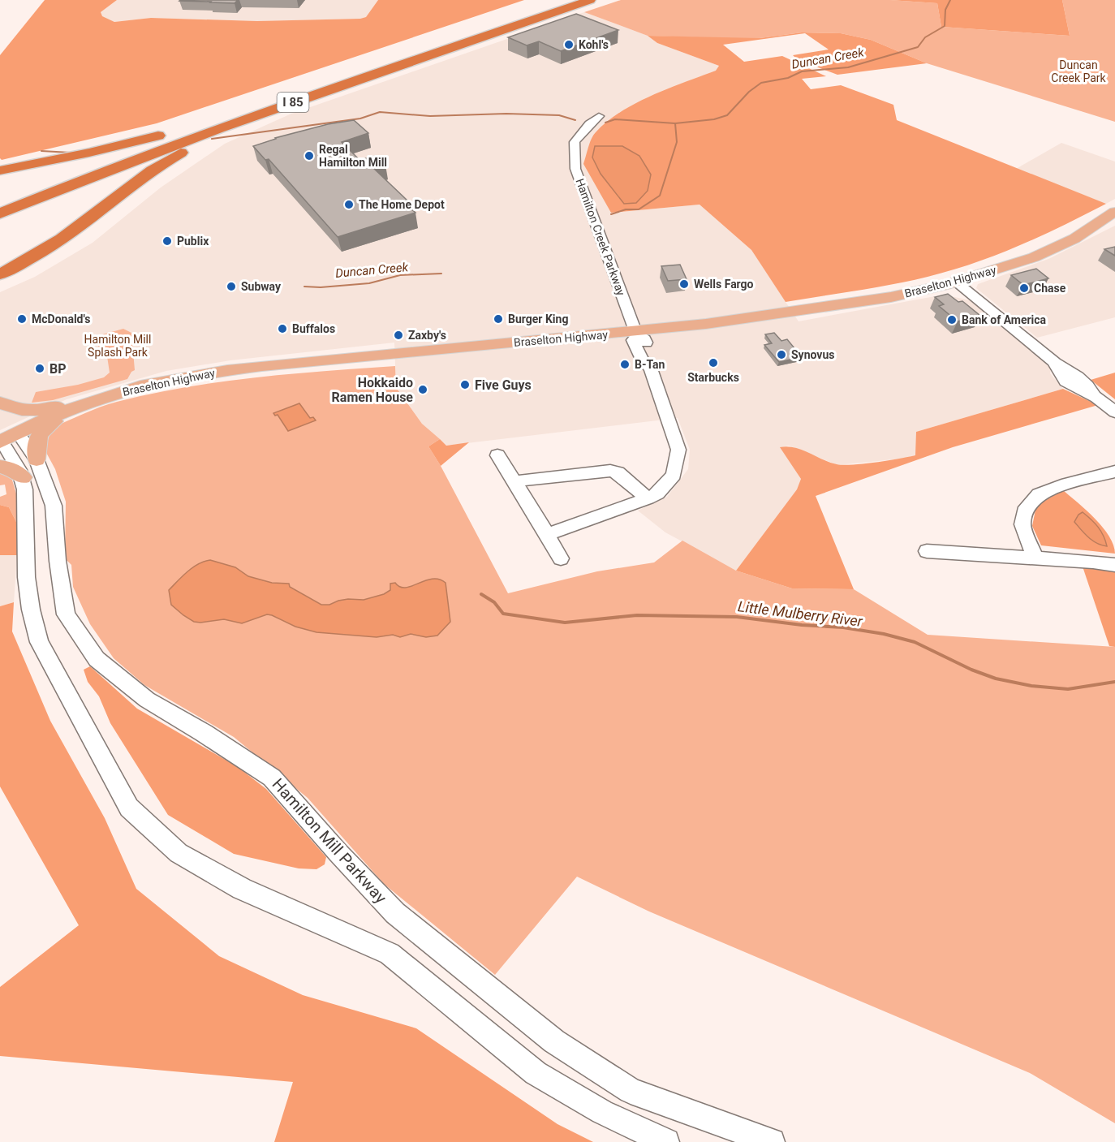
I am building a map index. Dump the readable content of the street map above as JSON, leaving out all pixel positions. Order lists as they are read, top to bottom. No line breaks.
{"streets":{"highway":["I 85"],"main road":["Braselton Highway"],"street":["Hamilton Creek Parkway","Hamilton Mill Parkway"]},"crossings":[["Hamilton Creek Parkway","Braselton Highway"],["Braselton Highway","Hamilton Mill Parkway"]],"water":["Duncan Creek","Little Mulberry River"],"parks":["Duncan Creek Park","Hamilton Mill Splash Park"],"places":["Kohl's","Regal Hamilton Mill","The Home Depot","Publix","Wells Fargo","Subway","Chase","McDonald's","Burger King","Bank of America","Buffalos","Zaxby's","Synovus","Starbucks","B-Tan","BP","Five Guys","Hokkaido Ramen House"]}
